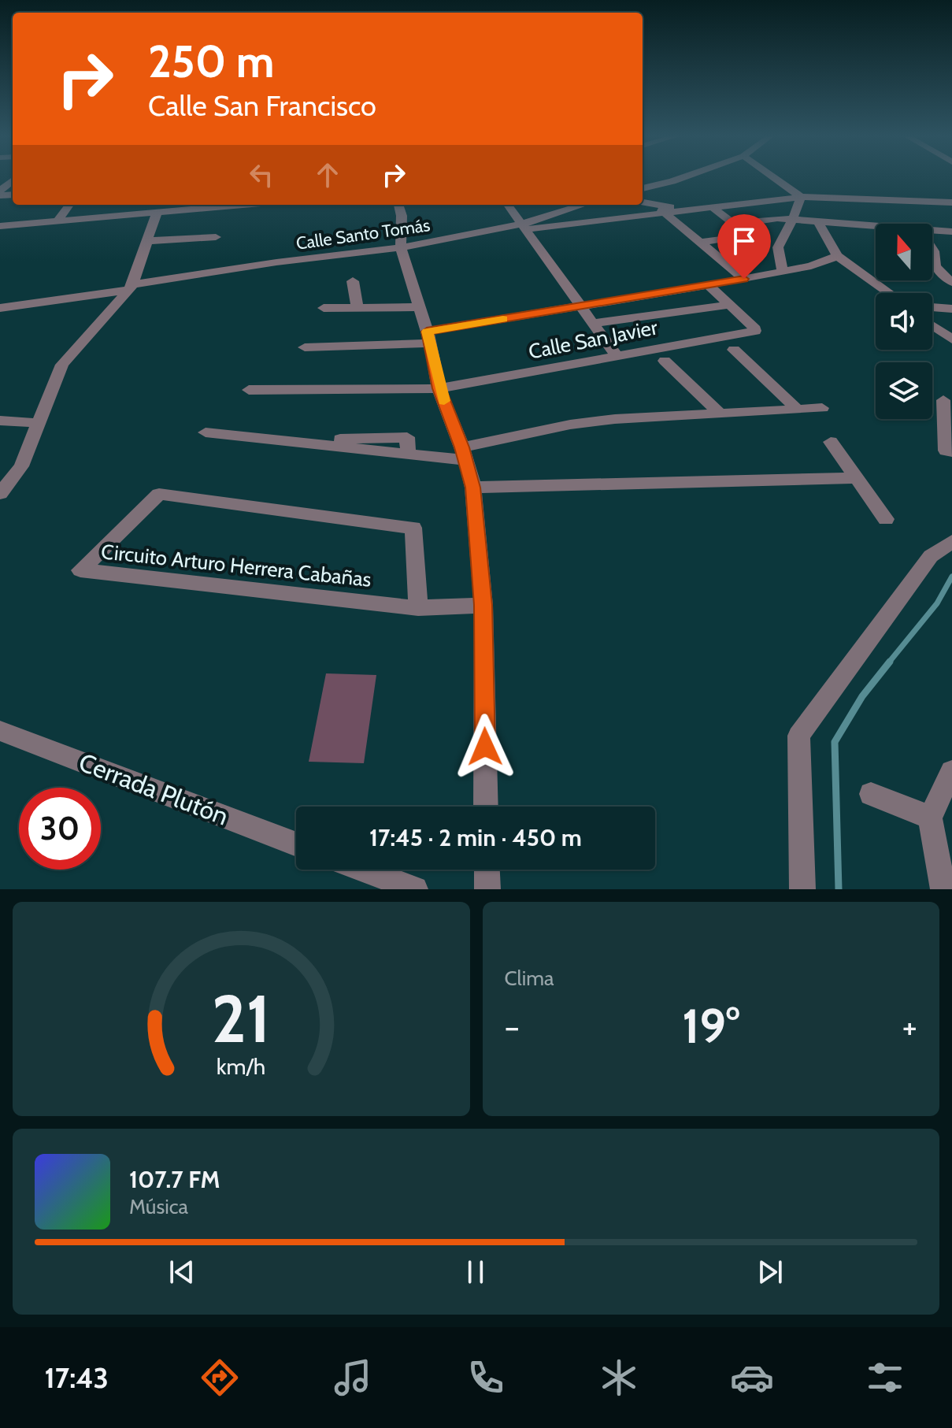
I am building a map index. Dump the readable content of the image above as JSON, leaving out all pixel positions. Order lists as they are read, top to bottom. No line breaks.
{"streets":{"street":["Calle Santo Tomás","Calle San Javier","Circuito Arturo Herrera Cabañas","Cerrada Plutón"]},"north":"top","page":{"turn":["250 m","Calle San Francisco"],"limit":"30","trip":"17:45 · 2 min · 450 m","tile":"Clima","heat":["−","19°","+"],"song":["107.7 FM","Música"],"tabs":"17:43","gauge":["21","km/h"]}}
